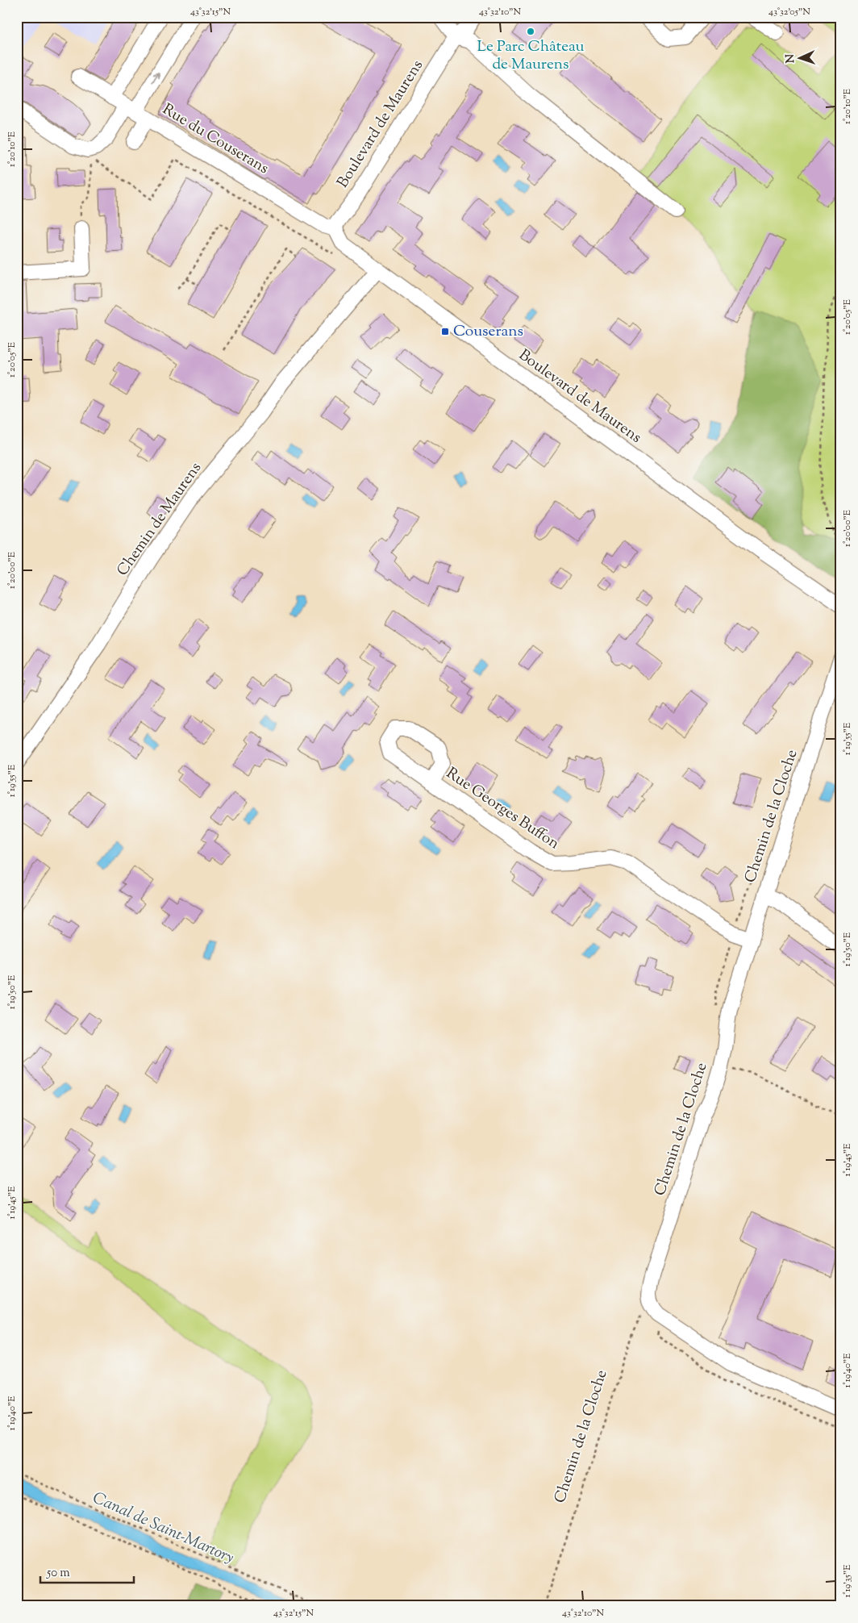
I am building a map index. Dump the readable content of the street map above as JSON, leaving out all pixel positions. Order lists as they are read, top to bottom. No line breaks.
{"streets":{"street":["Boulevard de Maurens","Rue du Couserans","Chemin de Maurens","Rue Georges Buffon","Chemin de la Cloche"]},"crossings":[["Boulevard de Maurens","Rue du Couserans"],["Boulevard de Maurens","Chemin de Maurens"],["Rue Georges Buffon","Chemin de la Cloche"]],"water":["Canal de Saint-Martory"],"places":{"other":["Le Parc Château de Maurens"],"transit":["Couserans"]},"scale_bar":"50 m","north":"left","coordinates":["43°32'15\"N","43°32'10\"N","43°32'05\"N","1°20'10\"E","1°20'05\"E","1°20'00\"E","1°19'55\"E","1°19'50\"E","1°19'45\"E","1°19'40\"E","1°19'35\"E"]}
